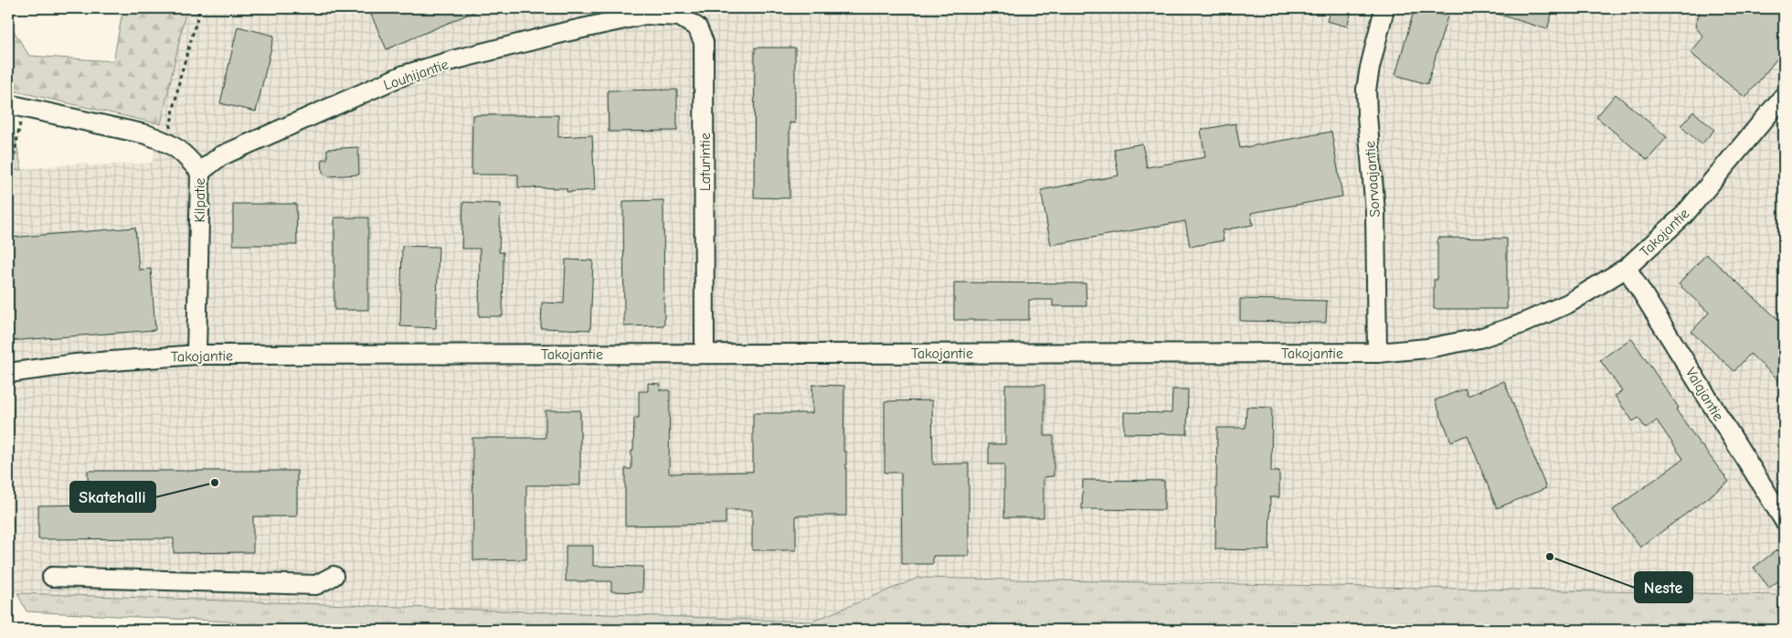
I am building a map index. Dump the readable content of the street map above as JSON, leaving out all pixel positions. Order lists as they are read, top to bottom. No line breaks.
{"streets":{"street":["Louhijantie","Laturintie","Sorvaajantie","Kilpatie","Takojantie","Valajantie"]},"crossings":[["Louhijantie","Laturintie"],["Louhijantie","Kilpatie"],["Laturintie","Takojantie"],["Sorvaajantie","Takojantie"],["Kilpatie","Takojantie"],["Takojantie","Valajantie"]],"places":["Skatehalli","Neste"]}
